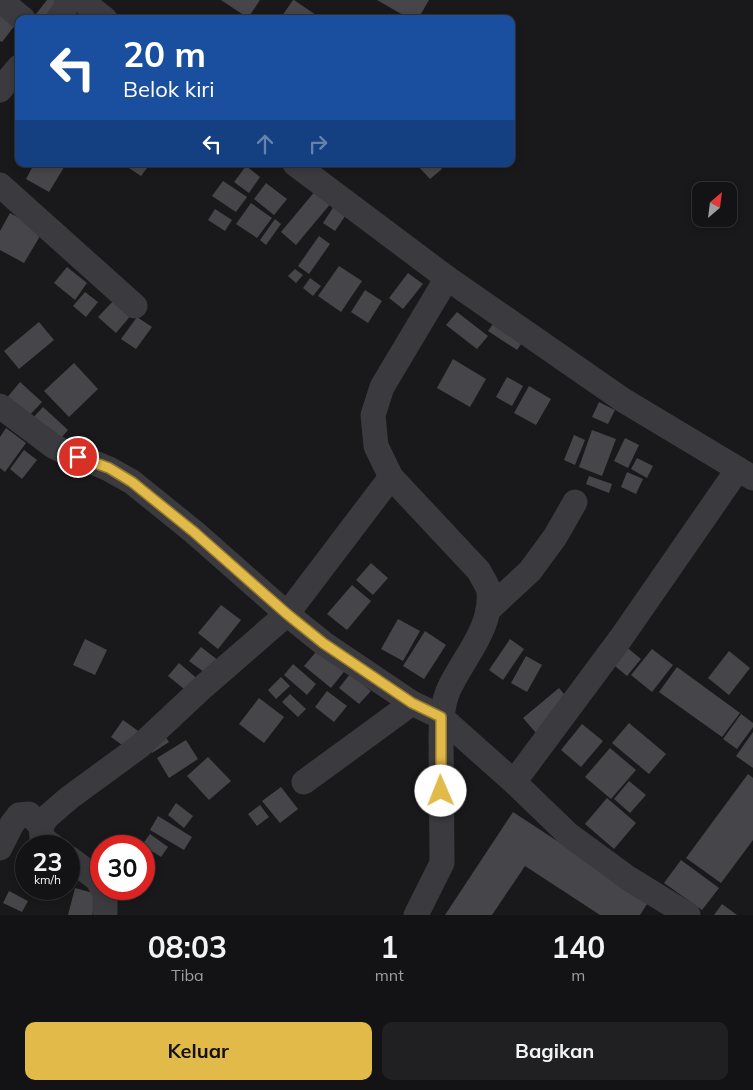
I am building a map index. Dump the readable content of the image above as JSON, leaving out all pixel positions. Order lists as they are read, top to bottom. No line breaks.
{"north":"top right","page":{"turn":["20 m","Belok kiri"],"speed":"23 km/h","limit":"30","eta":["08:03","Tiba","1","mnt","140","m"],"buttons":["Keluar","Bagikan"]}}
